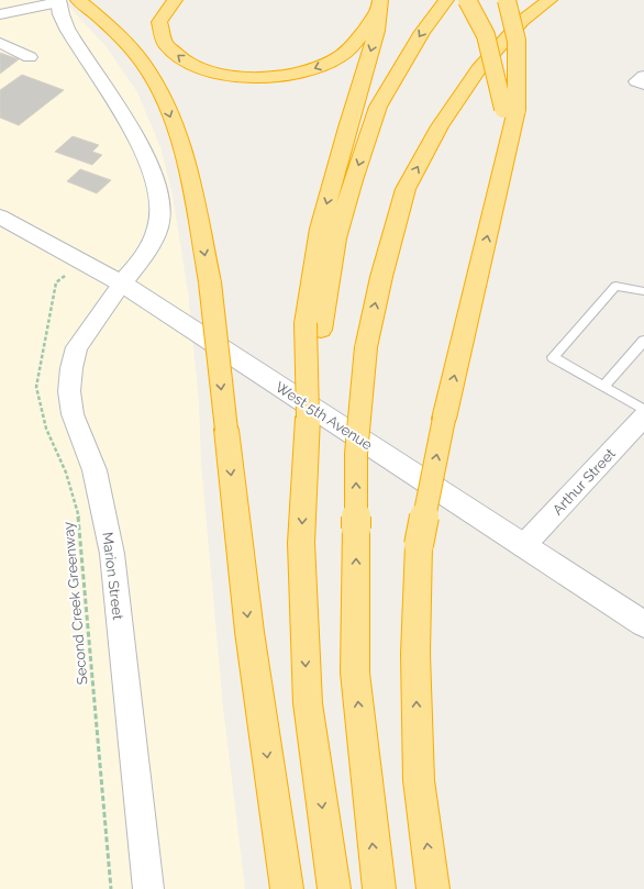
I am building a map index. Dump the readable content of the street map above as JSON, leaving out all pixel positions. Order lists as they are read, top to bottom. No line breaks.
{"streets":{"street":["West 5th Avenue","Arthur Street","Marion Street"],"path":["Second Creek Greenway"]},"crossings":[["West 5th Avenue","Arthur Street"],["West 5th Avenue","Marion Street"]]}
